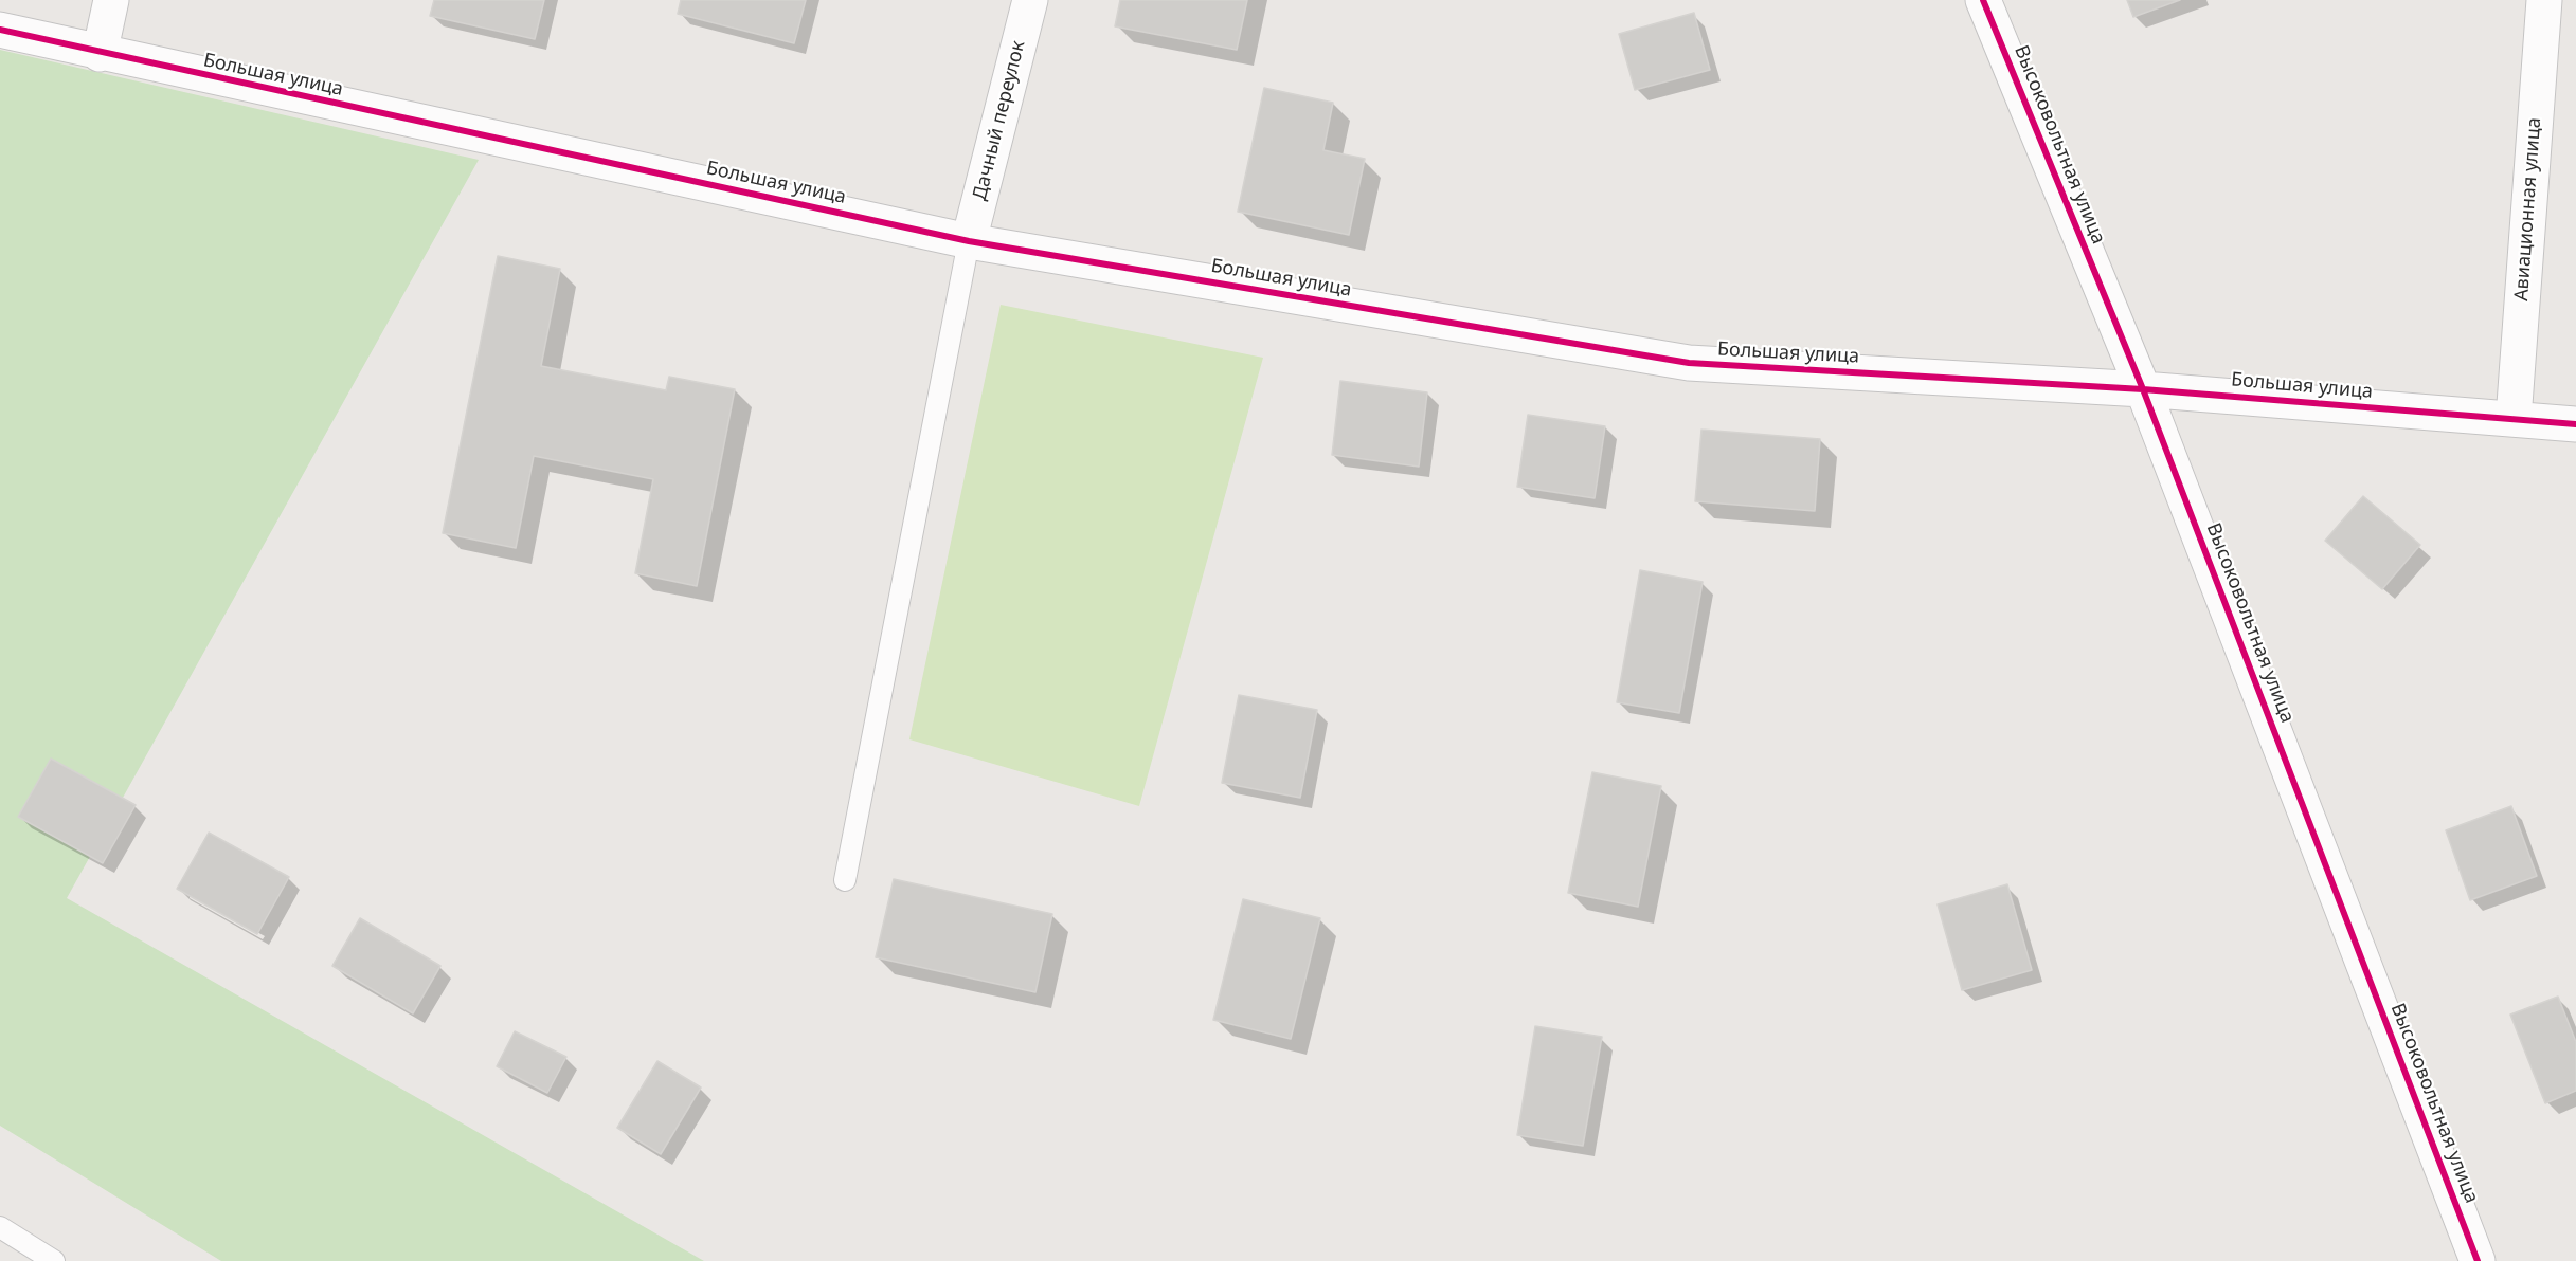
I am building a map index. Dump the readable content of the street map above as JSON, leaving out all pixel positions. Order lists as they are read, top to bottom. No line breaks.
{"streets":{"street":["Большая улица","Дачный переулок","Высоковольтная улица","Авиационная улица"]},"crossings":[["Большая улица","Дачный переулок"],["Большая улица","Высоковольтная улица"],["Большая улица","Авиационная улица"]]}
